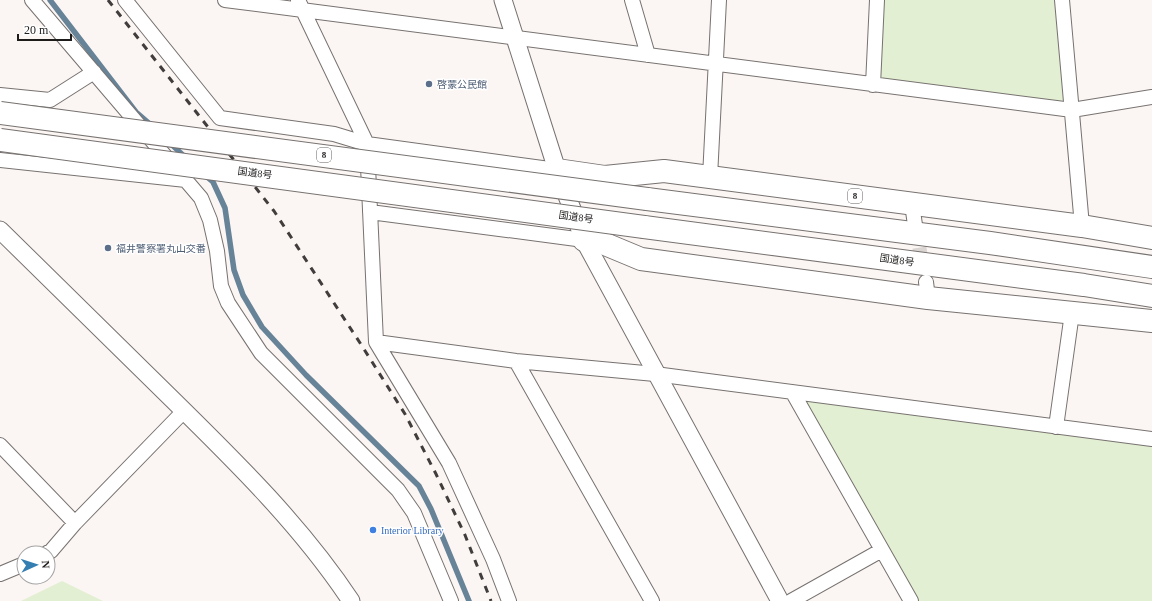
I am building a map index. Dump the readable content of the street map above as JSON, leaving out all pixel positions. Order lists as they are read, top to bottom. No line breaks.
{"streets":{"highway":["8","国道8号"]},"places":["啓蒙公民館","福井警察署丸山交番","Interior Library"],"scale_bar":"20 m","north":"right"}
